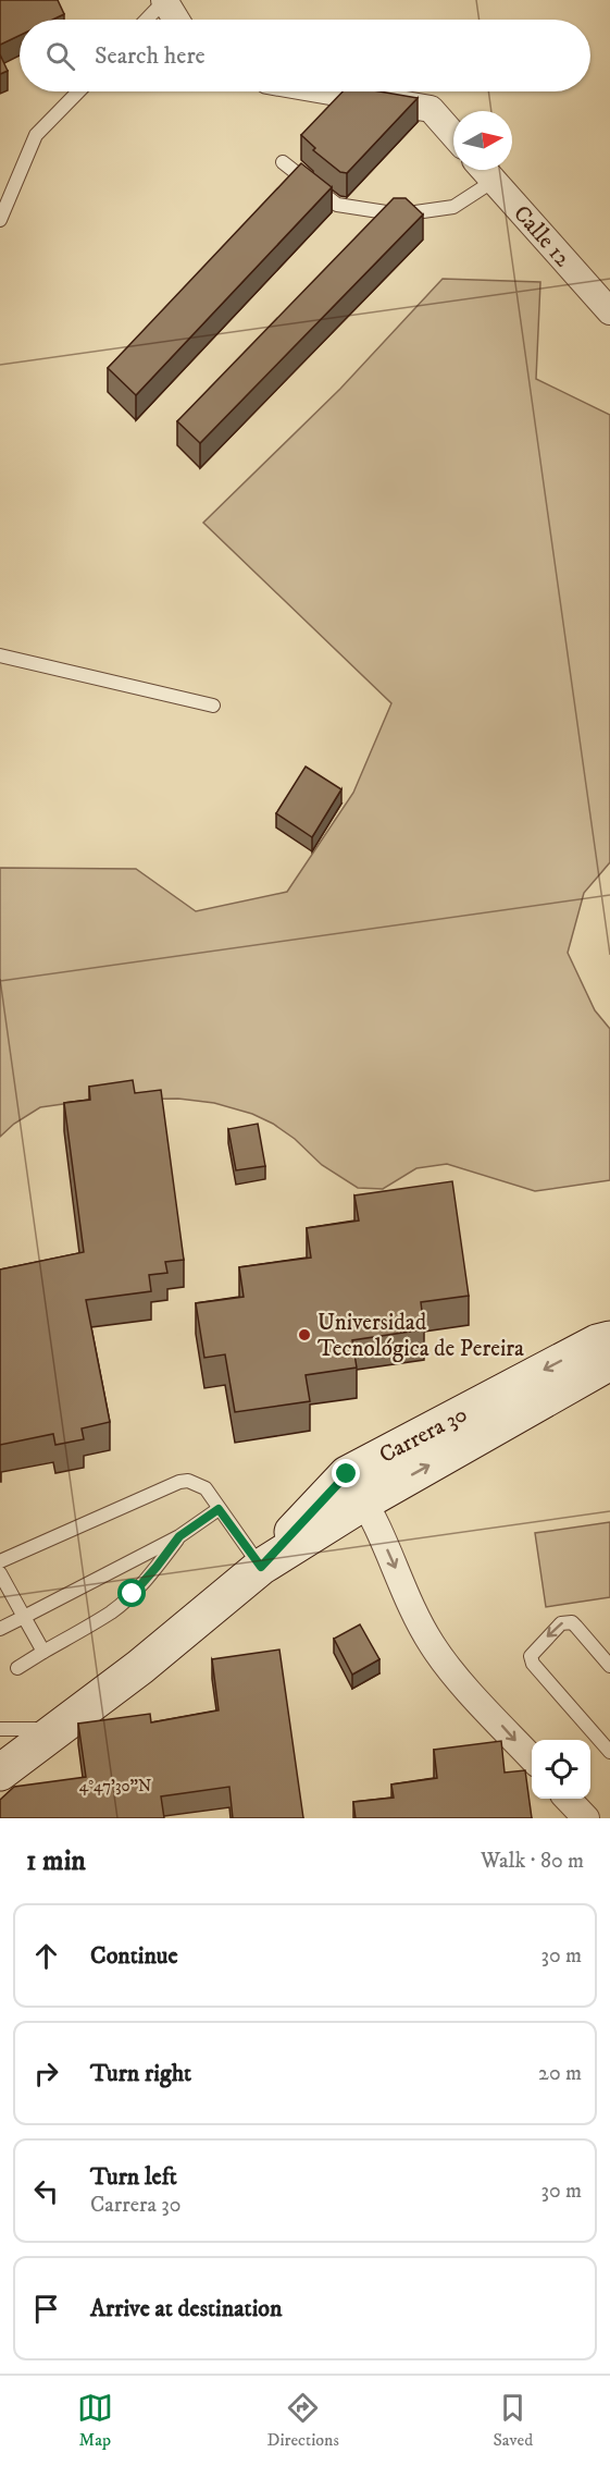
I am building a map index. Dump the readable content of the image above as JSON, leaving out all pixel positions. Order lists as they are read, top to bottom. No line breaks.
{"streets":{"street":["Calle 12","Carrera 30"]},"places":["Universidad Tecnológica de Pereira"],"north":"right","page":{"search":"Search here","heading":["1 min","Walk · 80 m"],"list":[["Continue","30 m"],["Turn right","20 m"],["Turn left","Carrera 30","30 m"],"Arrive at destination"],"nav":["Map","Directions","Saved"]},"coordinates":["4°47'30\"N"]}
